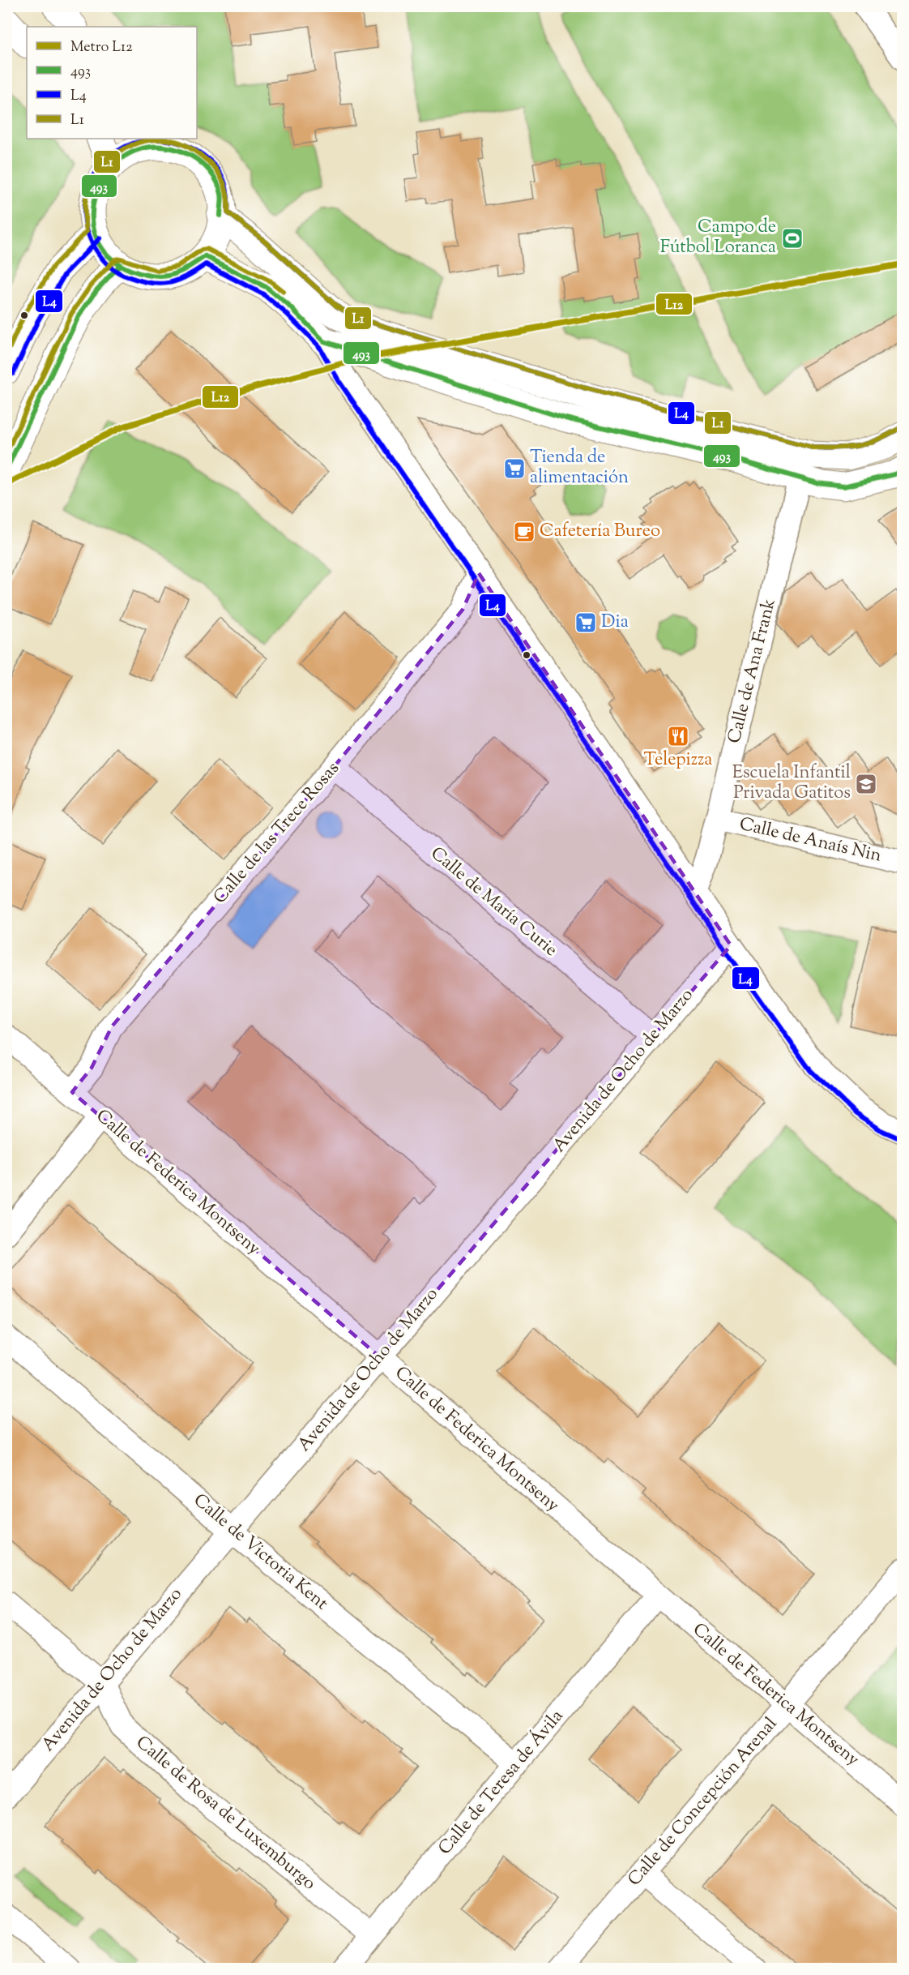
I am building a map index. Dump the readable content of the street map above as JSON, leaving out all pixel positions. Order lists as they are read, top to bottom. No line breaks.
{"streets":{"street":["Calle de Ana Frank","Calle de las Trece Rosas","Calle de Anaís Nin","Calle de María Curie","Avenida de Ocho de Marzo","Calle de Federica Montseny","Calle de Victoria Kent","Calle de Teresa de Ávila","Calle de Concepción Arenal","Calle de Rosa de Luxemburgo"]},"crossings":[["Calle de Ana Frank","Calle de Anaís Nin"],["Calle de las Trece Rosas","Calle de María Curie"],["Calle de las Trece Rosas","Calle de Federica Montseny"],["Calle de María Curie","Avenida de Ocho de Marzo"],["Avenida de Ocho de Marzo","Calle de Federica Montseny"],["Avenida de Ocho de Marzo","Calle de Victoria Kent"],["Avenida de Ocho de Marzo","Calle de Rosa de Luxemburgo"],["Calle de Federica Montseny","Calle de Teresa de Ávila"],["Calle de Federica Montseny","Calle de Concepción Arenal"],["Calle de Victoria Kent","Calle de Teresa de Ávila"],["Calle de Teresa de Ávila","Calle de Rosa de Luxemburgo"]],"places":{"sports":["Campo de Fútbol Loranca"],"supermarket":["Tienda de alimentación","Dia"],"cafe":["Cafetería Bureo"],"restaurant":["Telepizza"],"school or university":["Escuela Infantil Privada Gatitos"]},"lines":["transit line L4","transit line L1","transit line 493","metro line L12"],"legend":["Metro L12","493","L4","L1"]}
